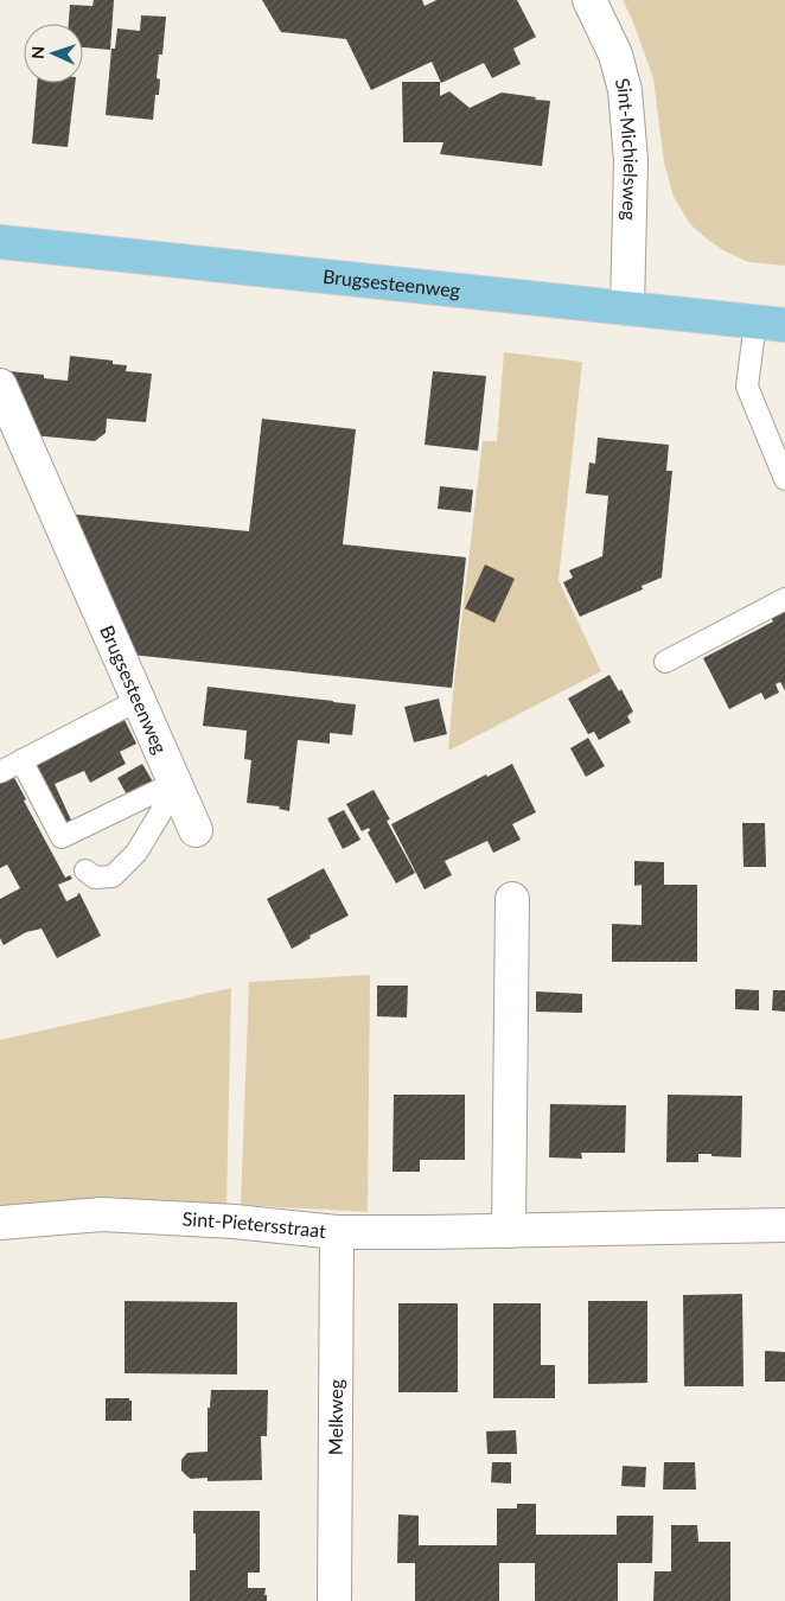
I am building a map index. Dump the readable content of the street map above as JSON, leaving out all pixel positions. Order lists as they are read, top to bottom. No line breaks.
{"streets":{"main road":["Brugsesteenweg"],"street":["Sint-Michielsweg","Sint-Pietersstraat","Melkweg"]},"crossings":[["Sint-Michielsweg","Brugsesteenweg"],["Sint-Pietersstraat","Melkweg"]],"north":"left"}
